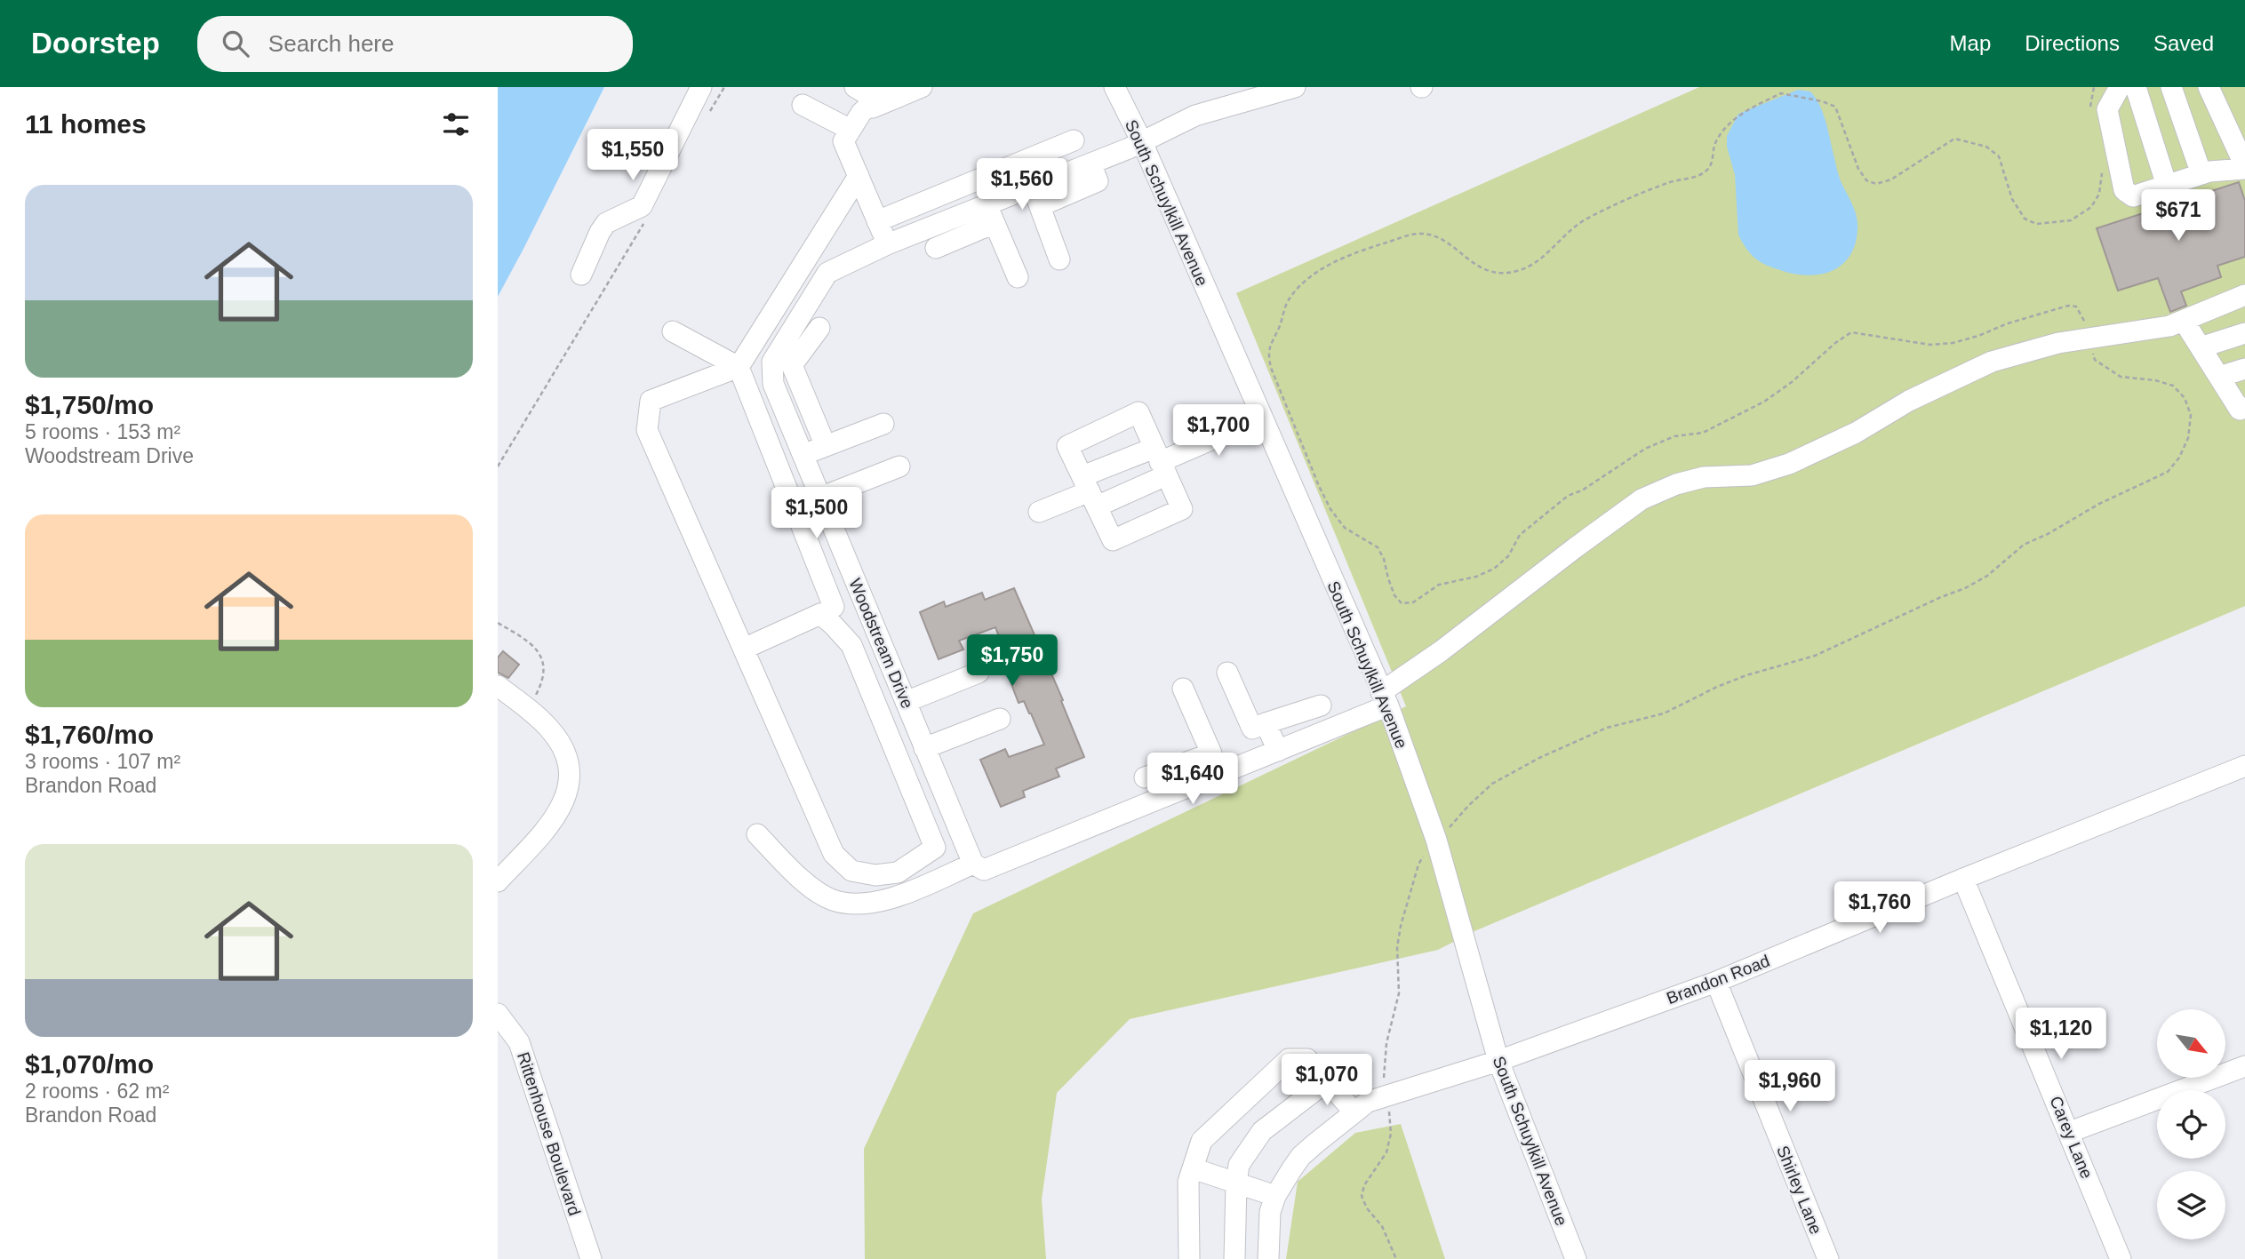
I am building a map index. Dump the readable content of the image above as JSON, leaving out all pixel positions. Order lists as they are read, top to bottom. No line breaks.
{"streets":{"street":["South Schuylkill Avenue","Woodstream Drive","Brandon Road","Rittenhouse Boulevard","Carey Lane","Shirley Lane"]},"crossings":[["South Schuylkill Avenue","Brandon Road"],["Brandon Road","Carey Lane"],["Brandon Road","Shirley Lane"]],"north":"bottom right","page":{"header":"Doorstep","search":"Search here","nav":["Map","Directions","Saved"],"heading":"11 homes","price":["$1,550","$1,560","$671","$1,700","$1,500","$1,750","$1,640","$1,760","$1,120","$1,070","$1,960"],"list":[{"name":"$1,750/mo","note":"5 rooms · 153 m² · Woodstream Drive"},{"name":"$1,760/mo","note":"3 rooms · 107 m² · Brandon Road"},{"name":"$1,070/mo","note":"2 rooms · 62 m² · Brandon Road"}]}}
